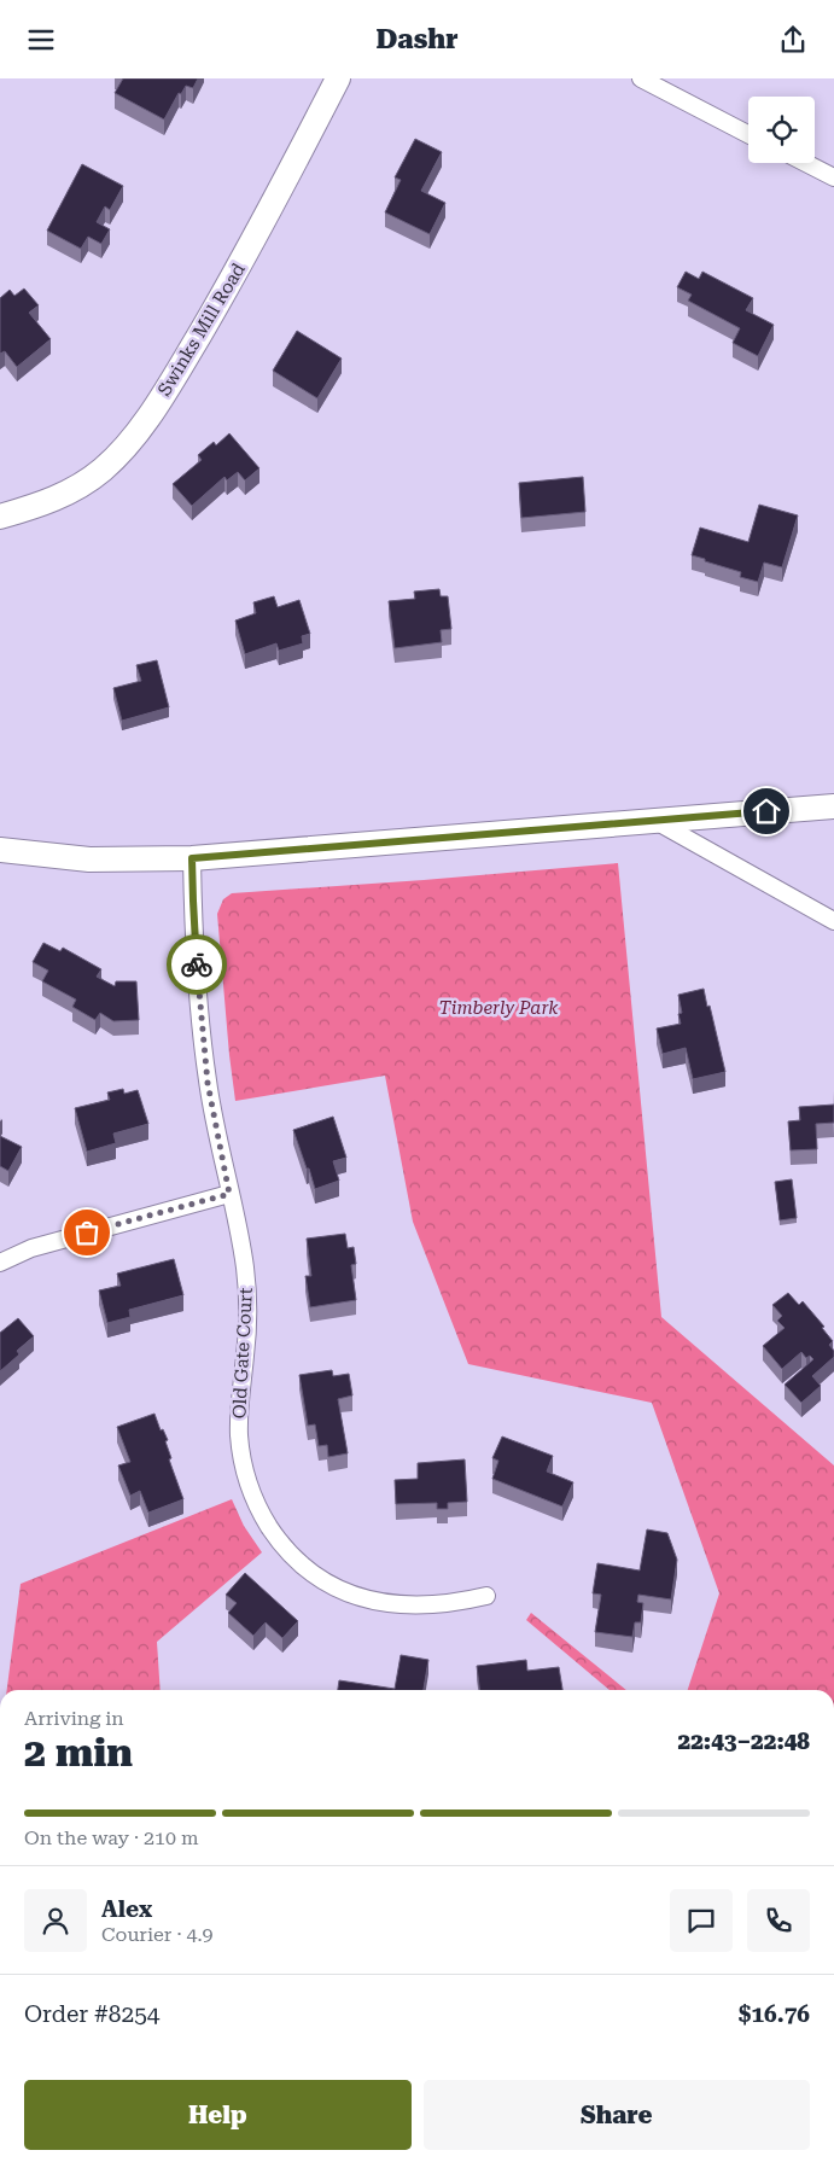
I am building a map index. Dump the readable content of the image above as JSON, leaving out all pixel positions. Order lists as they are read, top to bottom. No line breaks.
{"streets":{"main road":["Swinks Mill Road"],"street":["Old Gate Court"]},"parks":["Timberly Park"],"page":{"header":"Dashr","heading":["2 min","Arriving in","22:43–22:48"],"panel":["Alex","Courier · 4.9","Order #8254","$16.76"],"bar":"On the way · 210 m","buttons":["Help","Share"]}}
